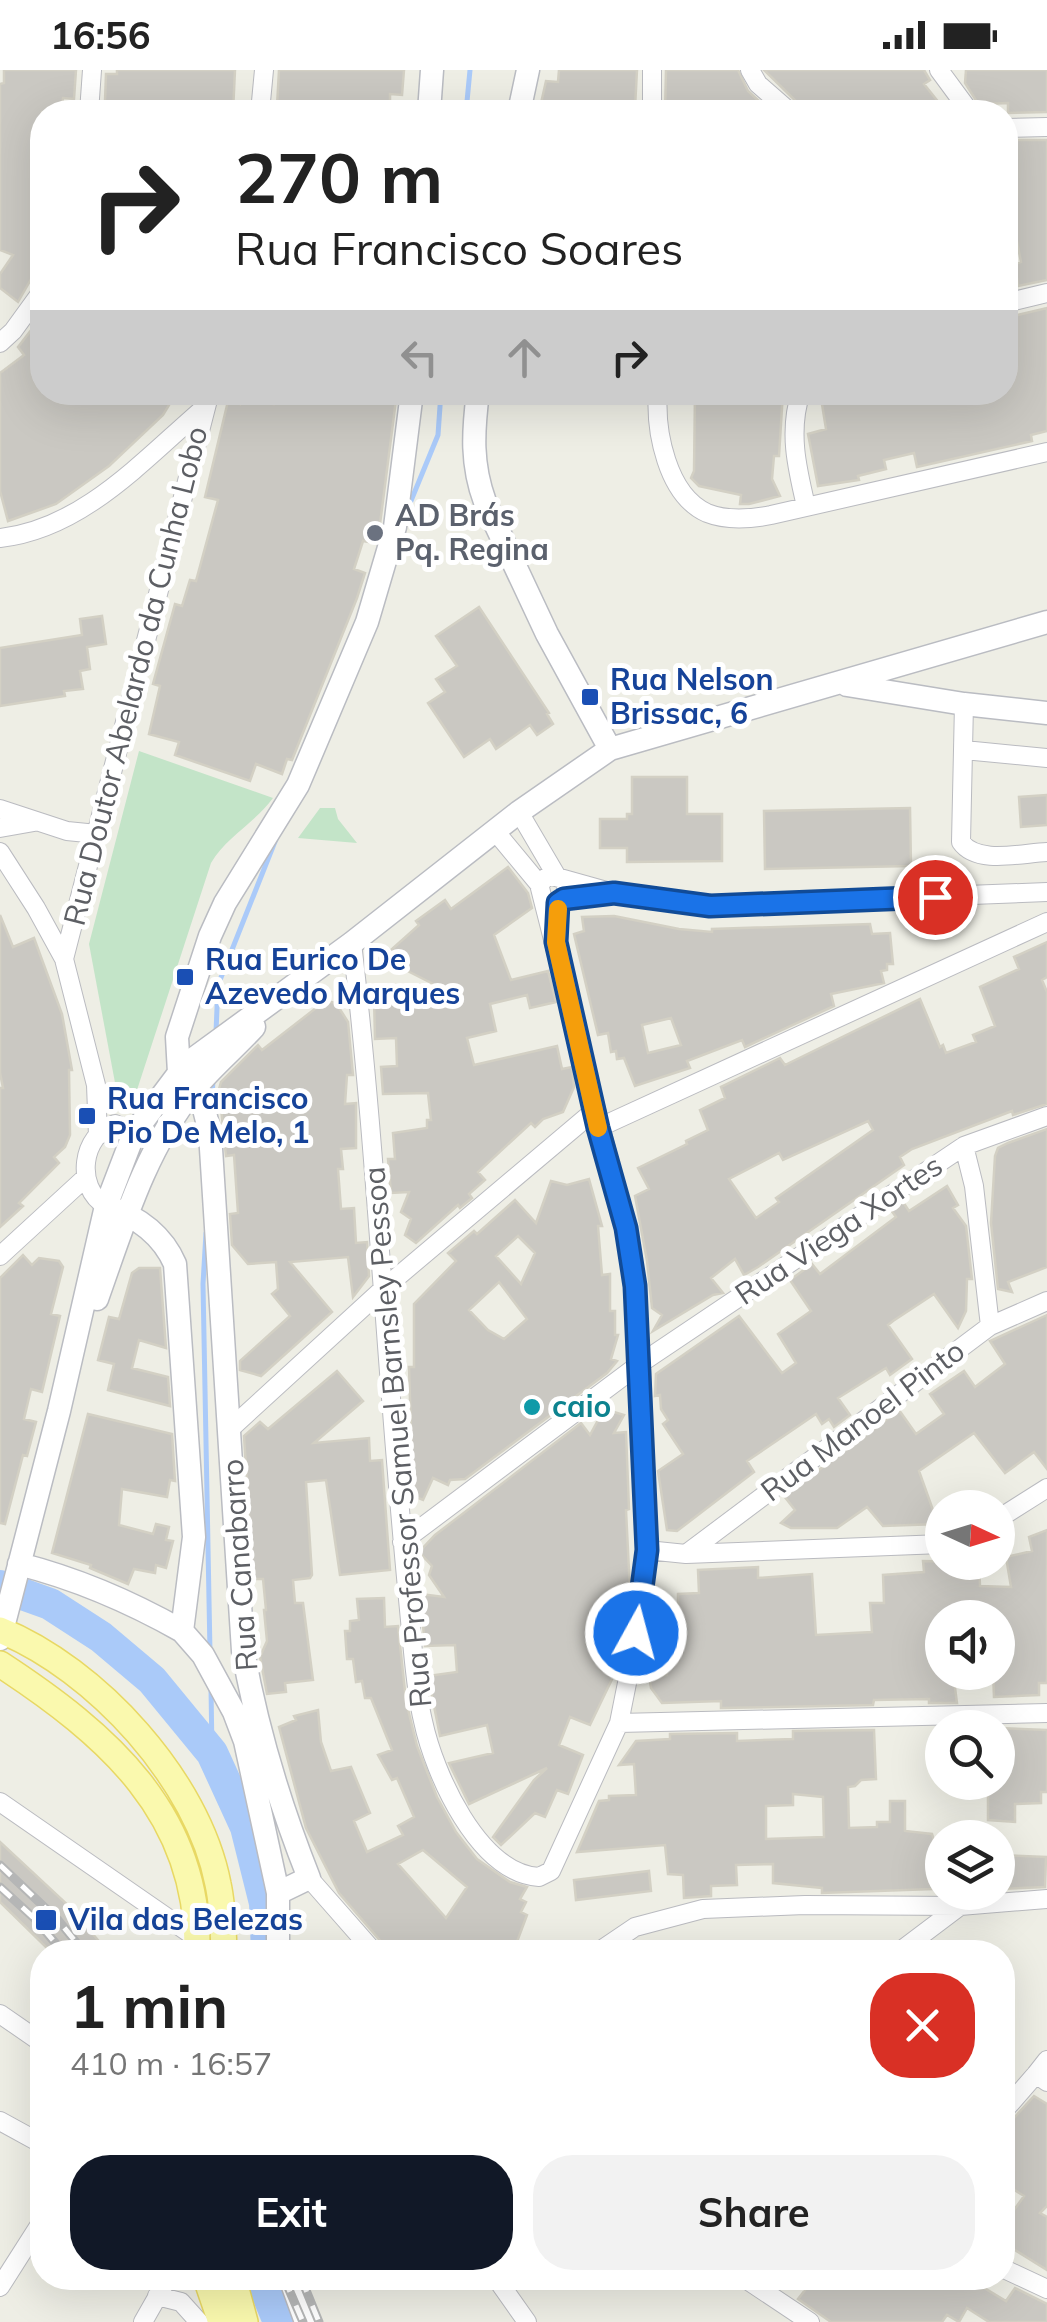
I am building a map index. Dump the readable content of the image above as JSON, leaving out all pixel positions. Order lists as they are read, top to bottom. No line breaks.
{"streets":{"street":["Rua Doutor Abelardo da Cunha Lobo","Rua Viega Xortes","Rua Manoel Pinto","Rua Professor Samuel Barnsley Pessoa","Rua Canabarro"]},"crossings":[["Rua Viega Xortes","Rua Professor Samuel Barnsley Pessoa"]],"places":{"other":["AD Brás Pq. Regina","caio"],"transit":["Rua Nelson Brissac, 6","Rua Eurico De Azevedo Marques","Rua Francisco Pio De Melo, 1","Vila das Belezas"]},"north":"right","page":{"status":"16:56","turn":["270 m","Rua Francisco Soares"],"heading":["1 min","410 m · 16:57"],"buttons":["Exit","Share"]}}
